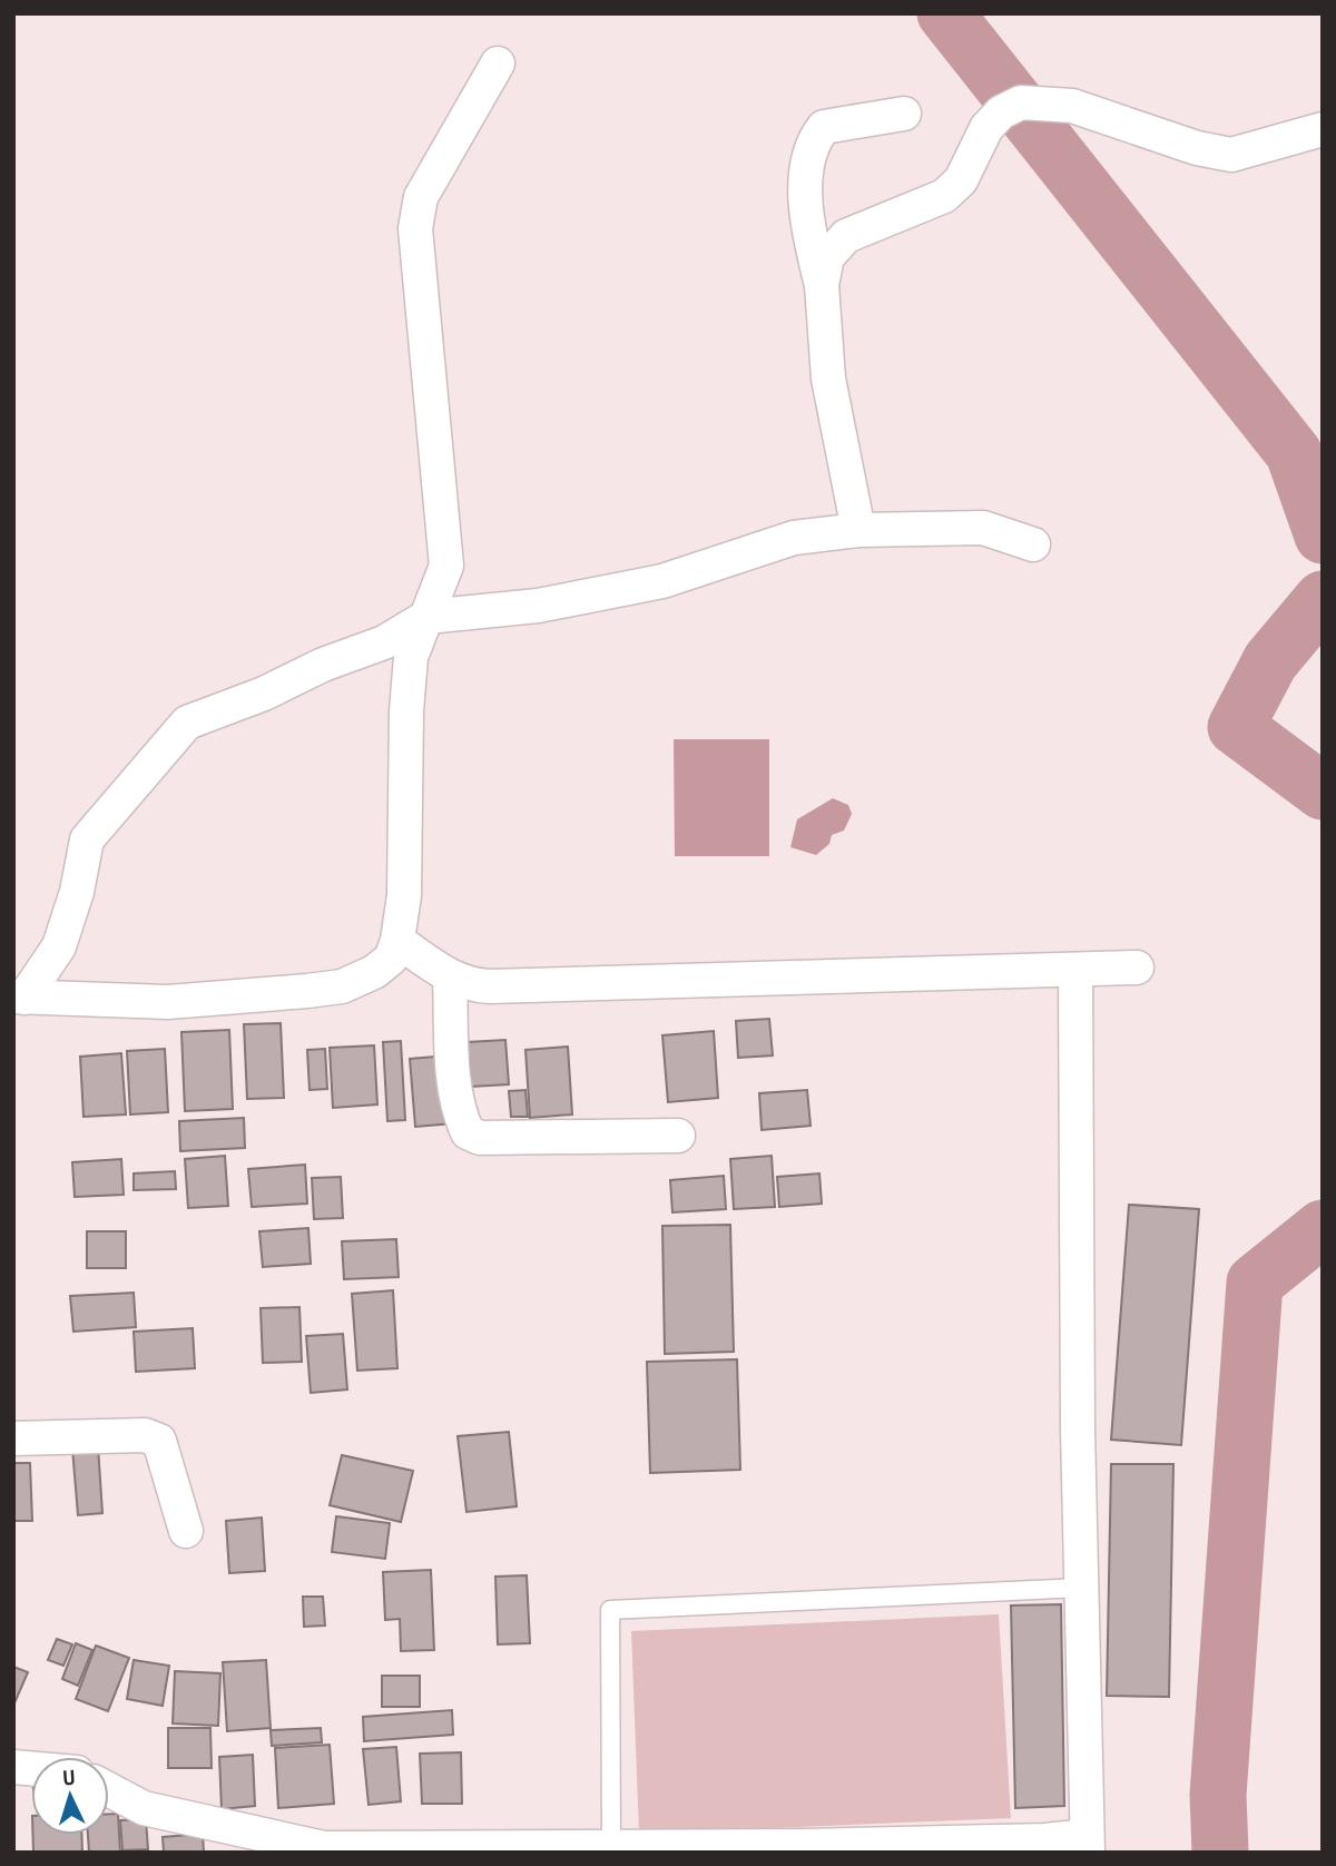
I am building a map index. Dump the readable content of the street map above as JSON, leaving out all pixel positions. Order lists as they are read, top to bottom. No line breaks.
{"north":"top"}
